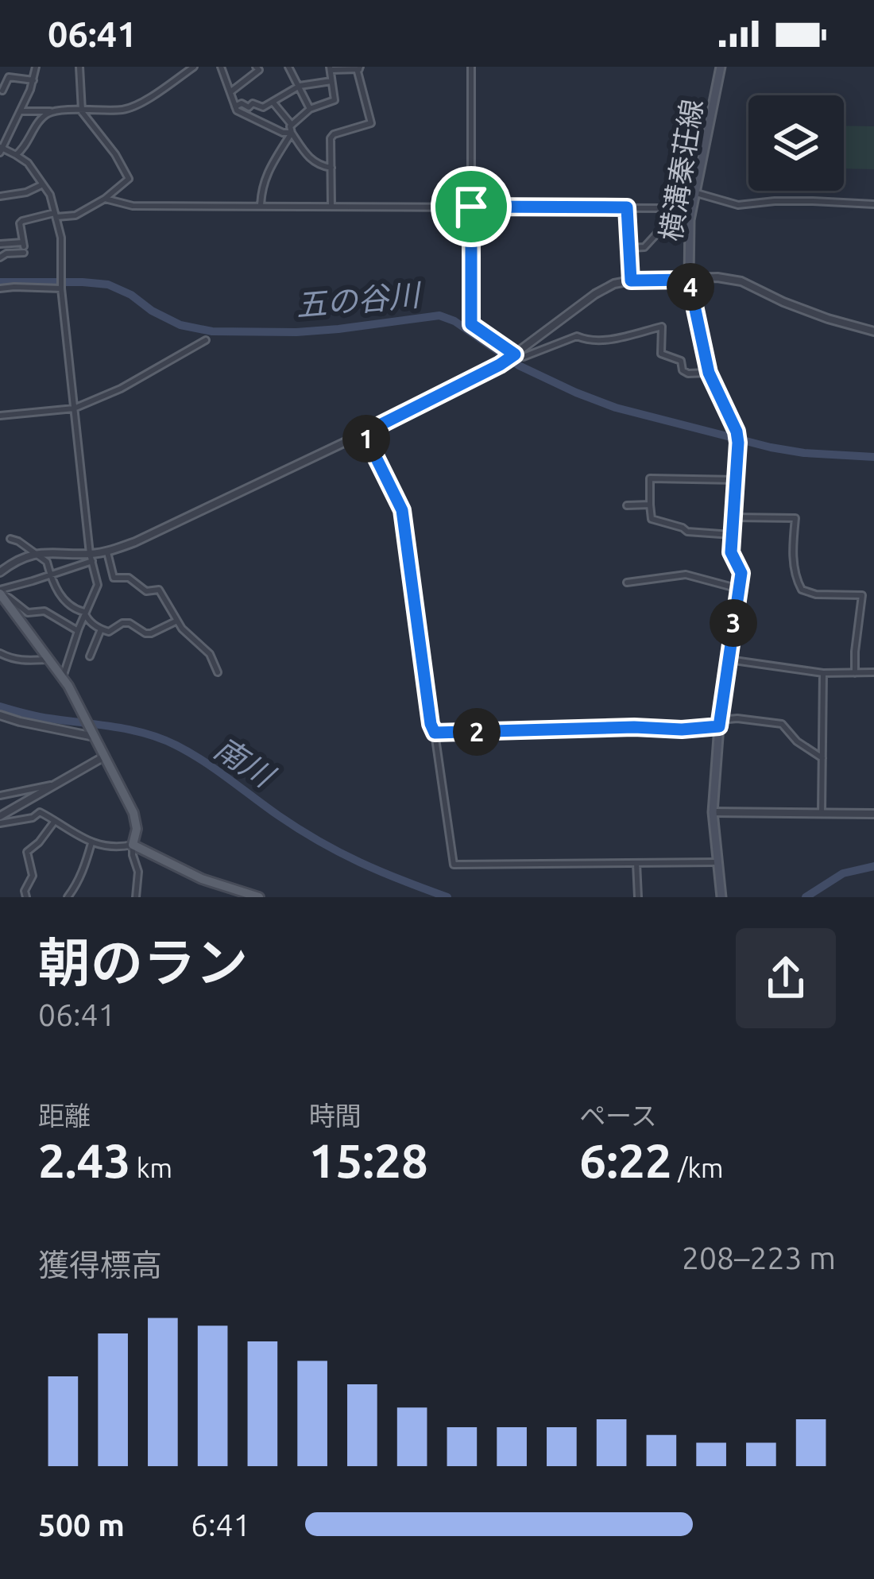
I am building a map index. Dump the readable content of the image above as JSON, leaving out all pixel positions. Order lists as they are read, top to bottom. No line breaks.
{"streets":{"main road":["横溝秦荘線"]},"water":["五の谷川","南川"],"page":{"status":"06:41","pins":["4","1","3","2"],"heading":["朝のラン","06:41"],"stats":[["距離","2.43 km"],["時間","15:28"],["ペース","6:22 /km"]],"chart":["獲得標高","208–223 m"],"list":[{"name":"500 m","note":"6:41"}]}}
